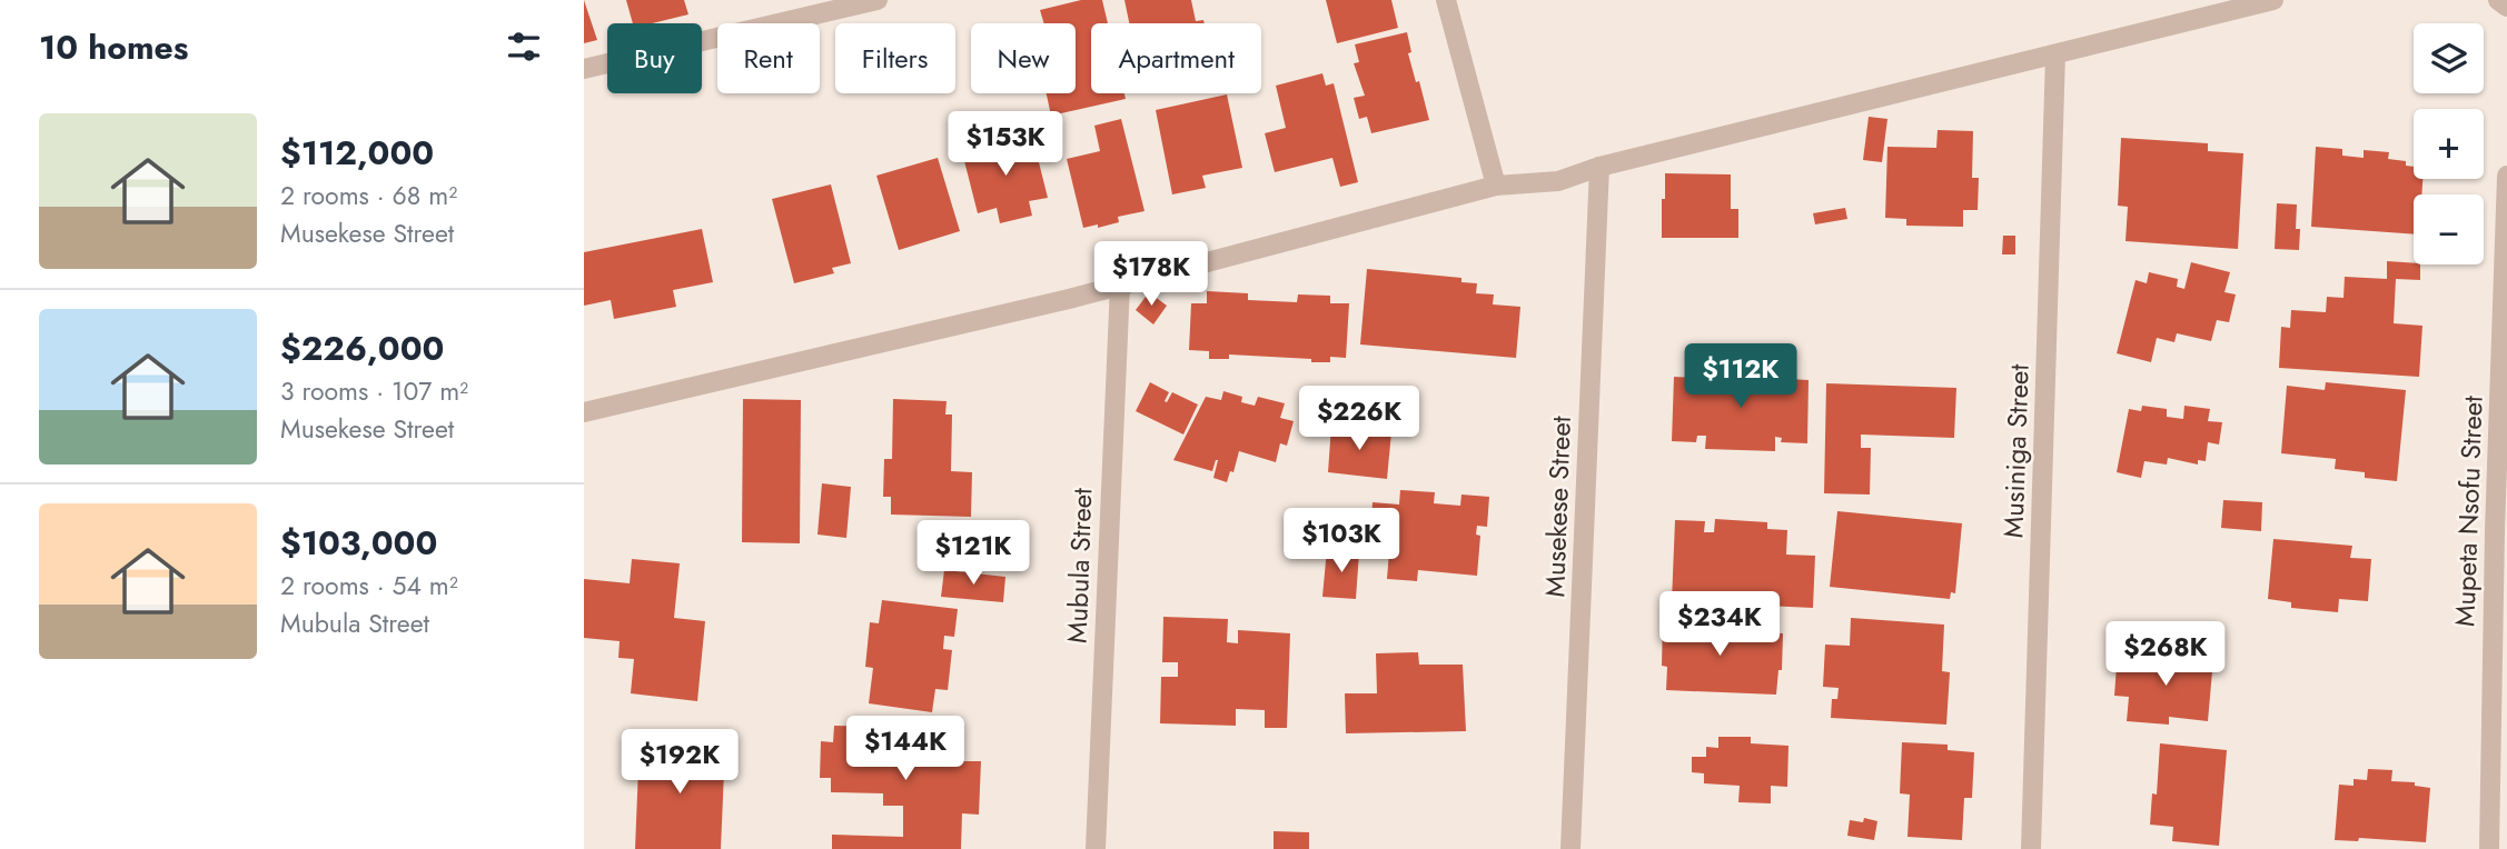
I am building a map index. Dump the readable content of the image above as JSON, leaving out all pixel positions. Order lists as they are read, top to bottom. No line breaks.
{"streets":{"street":["Musiniga Street","Musekese Street","Mupeta Nsofu Street","Mubula Street"]},"page":{"heading":"10 homes","map_buttons":["+","−"],"chip":["Buy","Rent","Filters","New","Apartment"],"list":[{"name":"$112,000","note":"2 rooms · 68 m² · Musekese Street"},{"name":"$226,000","note":"3 rooms · 107 m² · Musekese Street"},{"name":"$103,000","note":"2 rooms · 54 m² · Mubula Street"}],"price":["$153K","$178K","$112K","$226K","$103K","$121K","$234K","$268K","$144K","$192K"]}}
